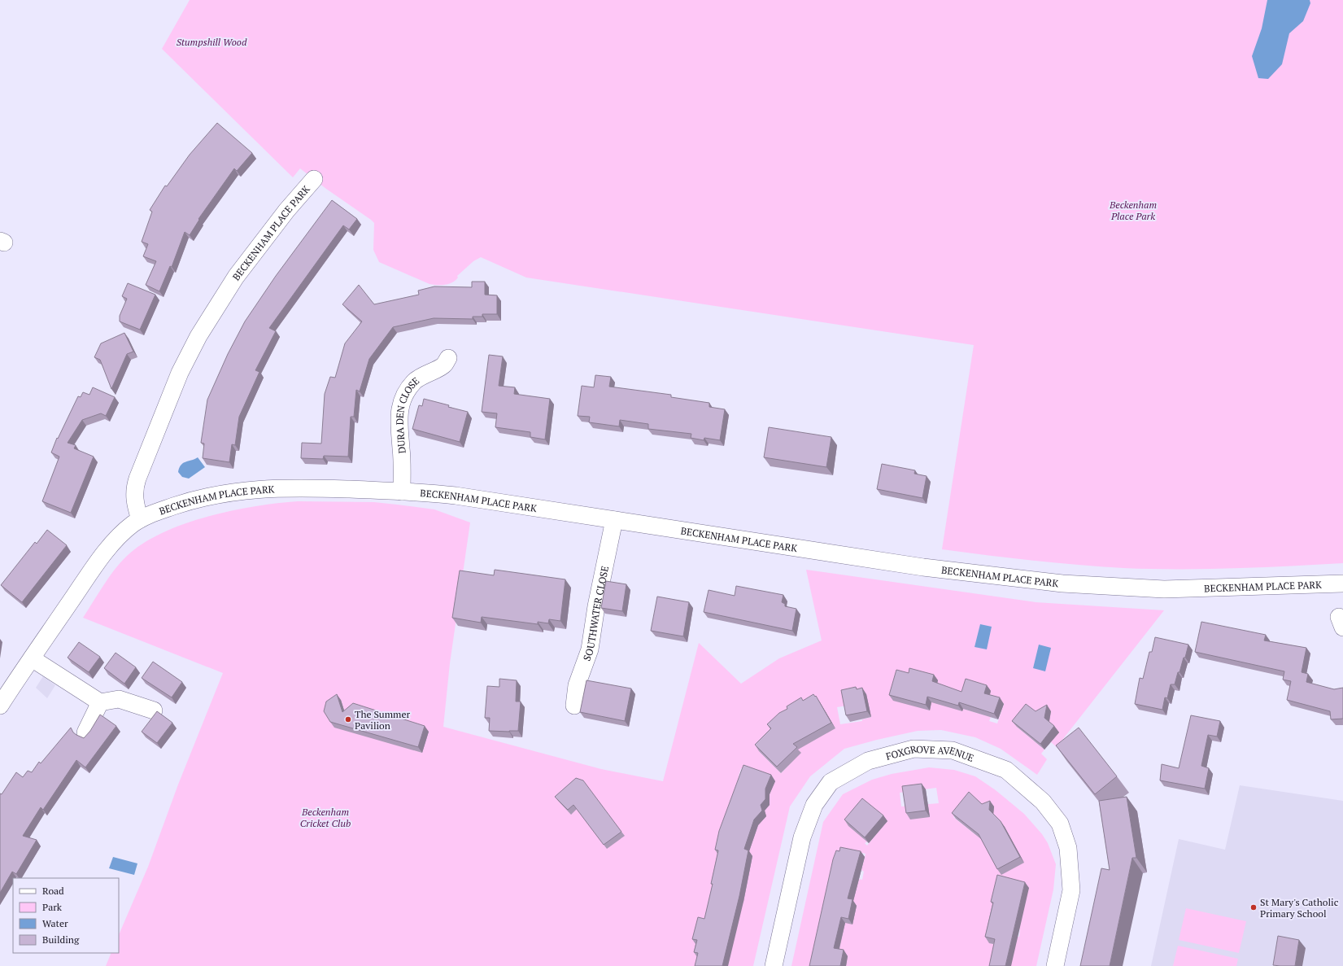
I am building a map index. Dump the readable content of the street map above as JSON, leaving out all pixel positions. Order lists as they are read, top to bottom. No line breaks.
{"streets":{"street":["BECKENHAM PLACE PARK","DURA DEN CLOSE","SOUTHWATER CLOSE","FOXGROVE AVENUE"]},"crossings":[["BECKENHAM PLACE PARK","DURA DEN CLOSE"],["BECKENHAM PLACE PARK","SOUTHWATER CLOSE"]],"parks":["Stumpshill Wood","Beckenham Place Park","Beckenham Cricket Club"],"places":["The Summer Pavilion","St Mary's Catholic Primary School"],"legend":["Road","Park","Water","Building"]}
